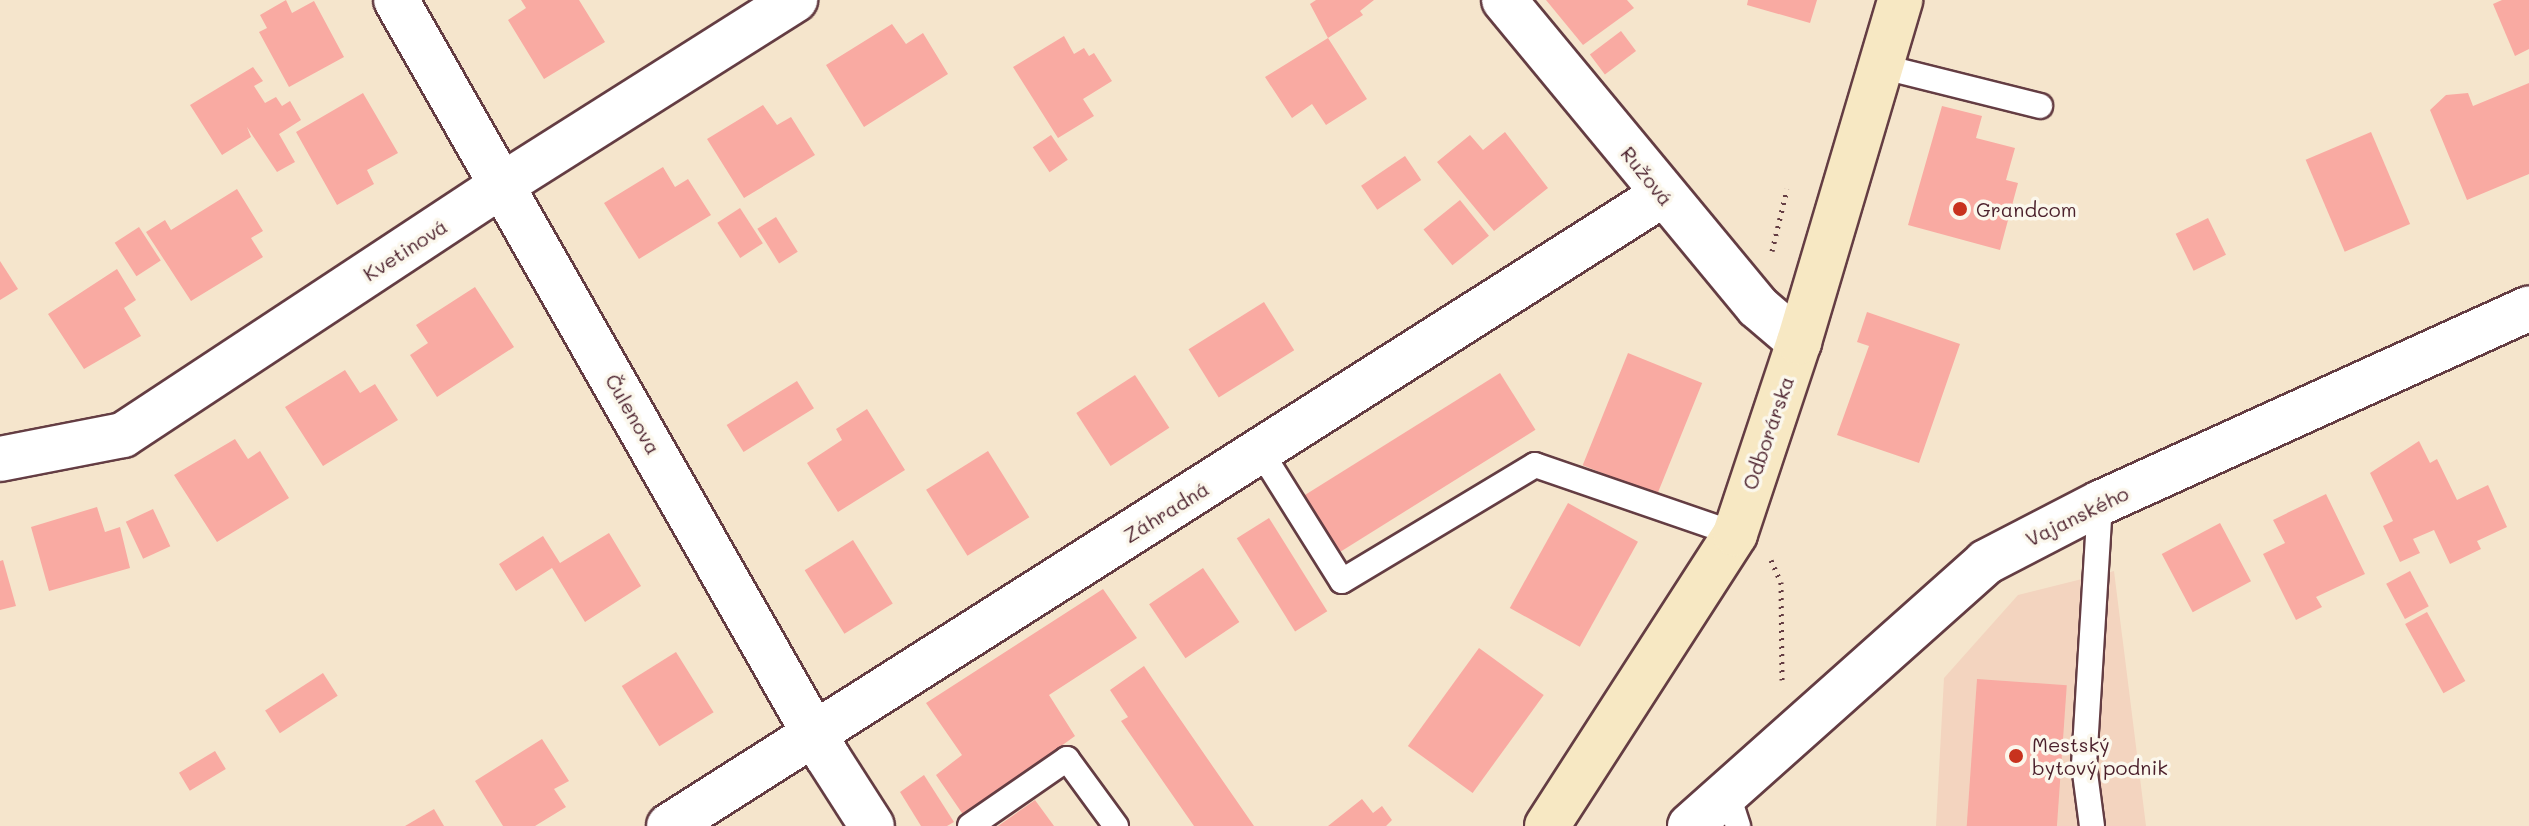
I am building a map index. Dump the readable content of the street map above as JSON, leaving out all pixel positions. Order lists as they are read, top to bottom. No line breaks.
{"streets":{"main road":["Odborárska"],"street":["Ružová","Kvetinová","Čulenova","Záhradná","Vajanského"]},"crossings":[["Ružová","Odborárska"],["Ružová","Záhradná"],["Kvetinová","Čulenova"],["Čulenova","Záhradná"]],"places":["Grandcom","Mestský bytový podnik"]}
